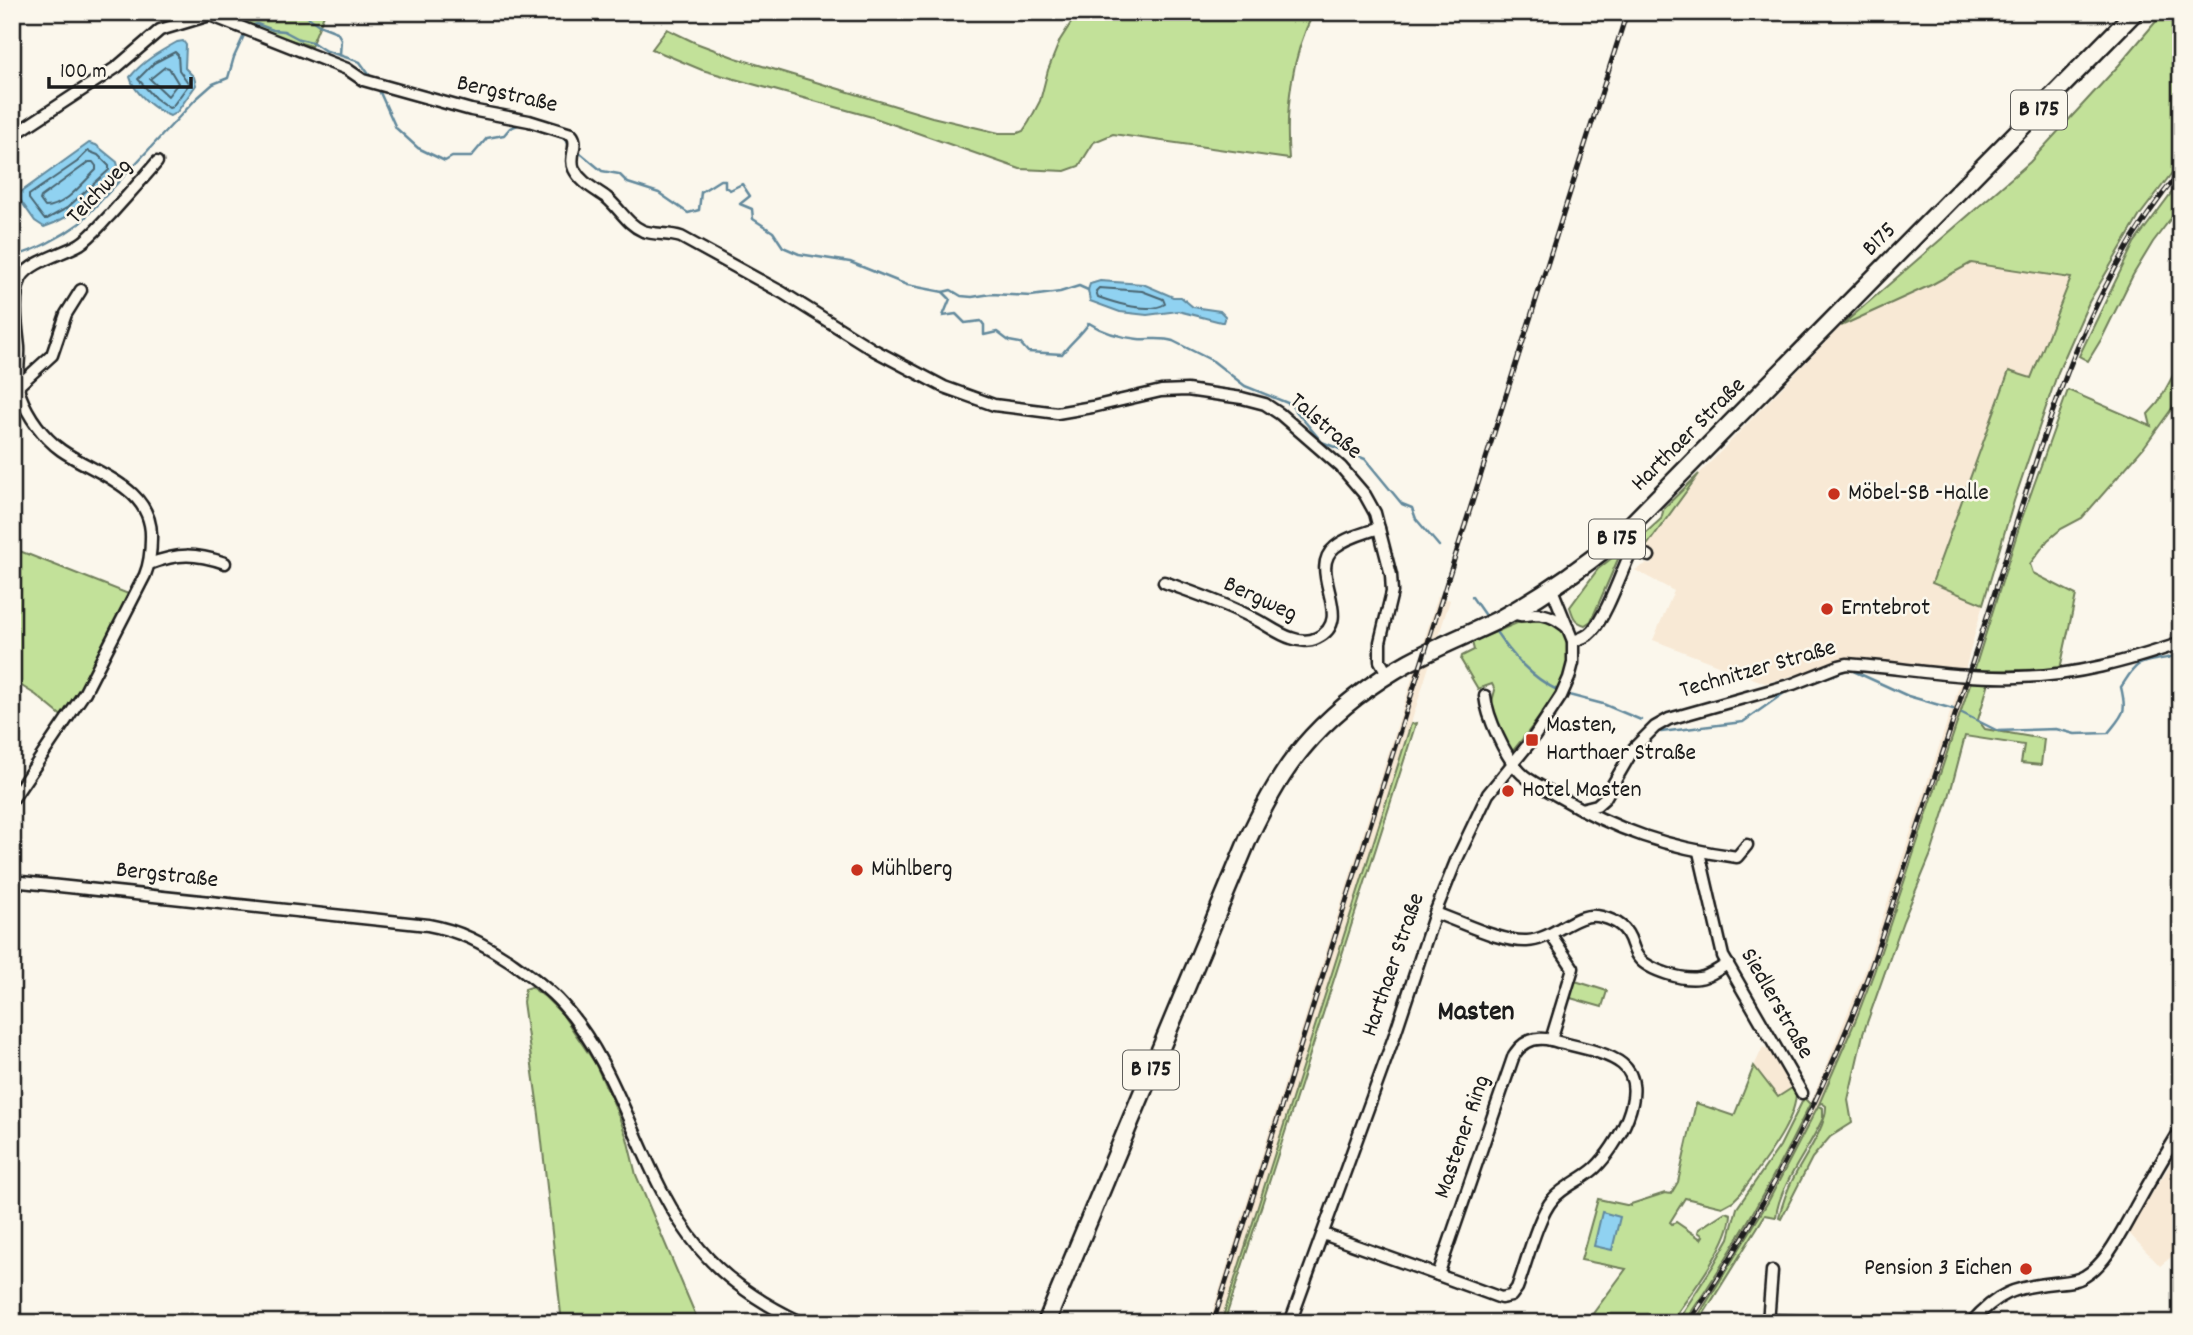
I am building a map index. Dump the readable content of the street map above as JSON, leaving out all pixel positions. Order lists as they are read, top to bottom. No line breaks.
{"streets":{"main road":["B 175","B175","Harthaer Straße"],"street":["Bergstraße","Teichweg","Talstraße","Bergweg","Technitzer Straße","Siedlerstraße","Mastener Ring"]},"crossings":[["Bergstraße","Talstraße"],["B 175","Talstraße"],["B 175","Harthaer Straße"],["B175","Harthaer Straße"],["Talstraße","Harthaer Straße"],["Talstraße","Bergweg"],["Harthaer Straße","Mastener Ring"]],"districts":["Masten"],"places":{"other":["Möbel-SB -Halle","Erntebrot","Hotel Masten","Mühlberg","Pension 3 Eichen"],"transit":["Masten, Harthaer Straße"]},"scale_bar":"100 m"}
